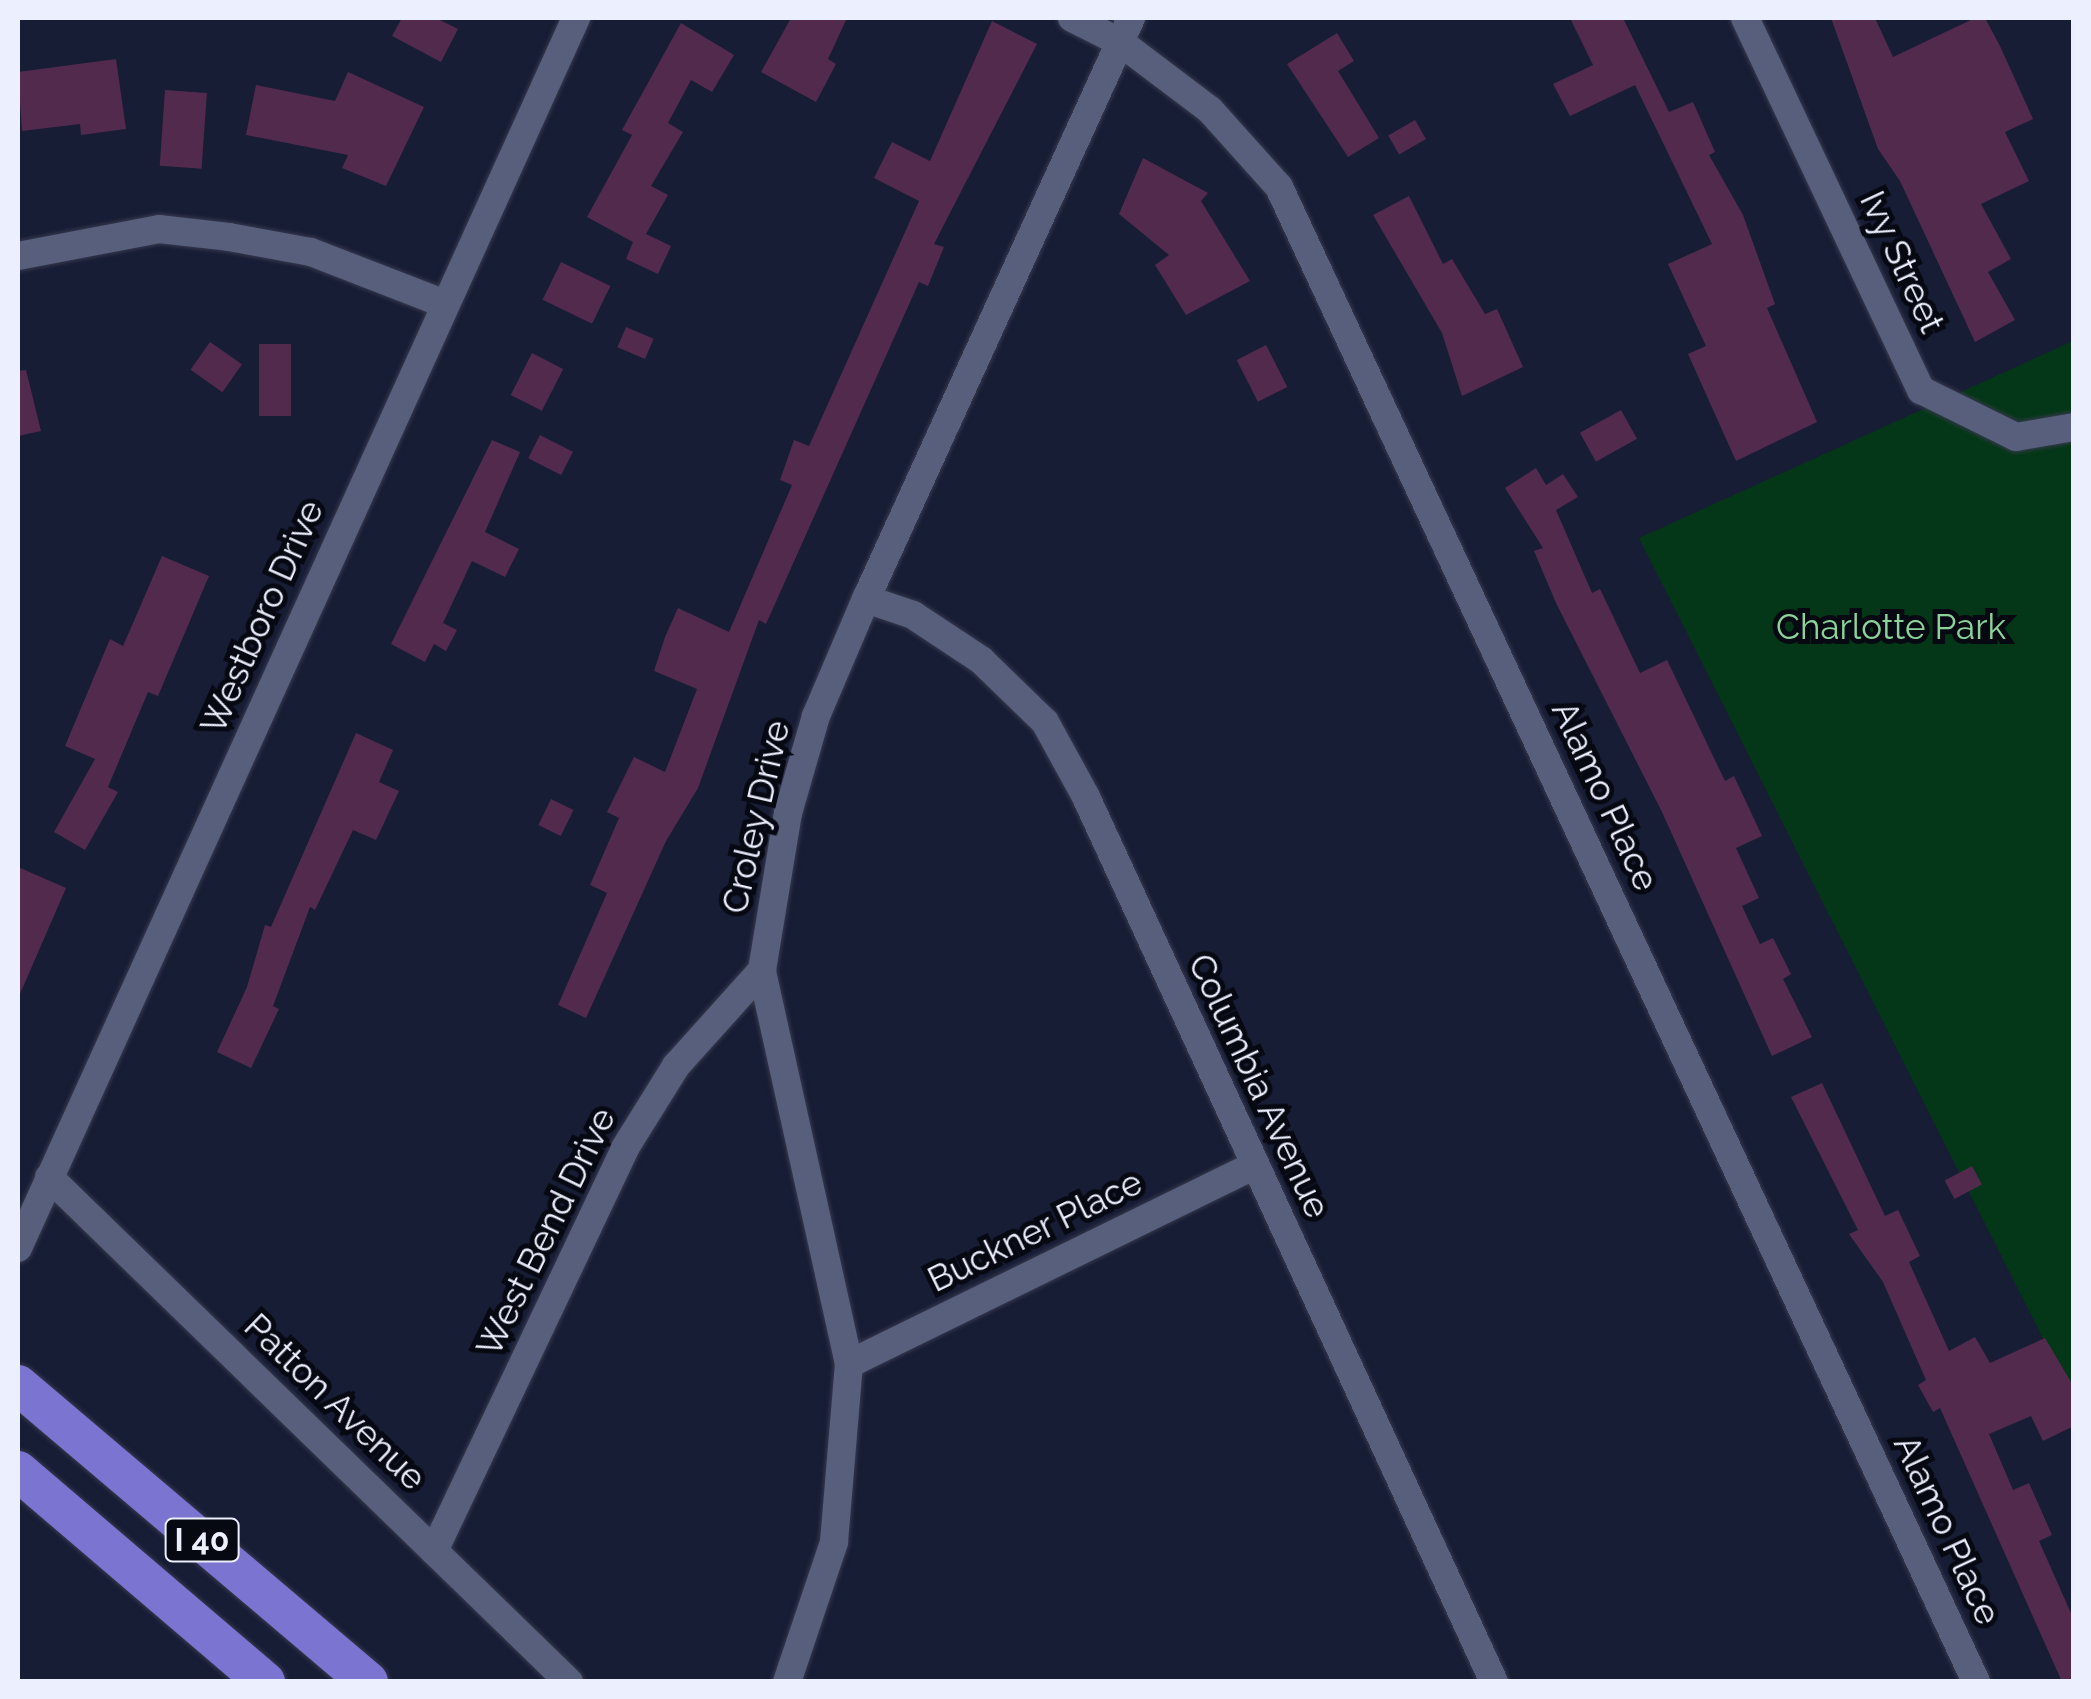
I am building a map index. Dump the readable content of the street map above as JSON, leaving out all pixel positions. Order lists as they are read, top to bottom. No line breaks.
{"streets":{"highway":["I 40"],"street":["Ivy Street","Westboro Drive","Alamo Place","Croley Drive","Columbia Avenue","Buckner Place","West Bend Drive","Patton Avenue"]},"crossings":[["Westboro Drive","Patton Avenue"],["Alamo Place","Croley Drive"],["Croley Drive","Columbia Avenue"],["Croley Drive","Buckner Place"],["Croley Drive","West Bend Drive"],["Columbia Avenue","Buckner Place"],["West Bend Drive","Patton Avenue"]],"parks":["Charlotte Park"]}
